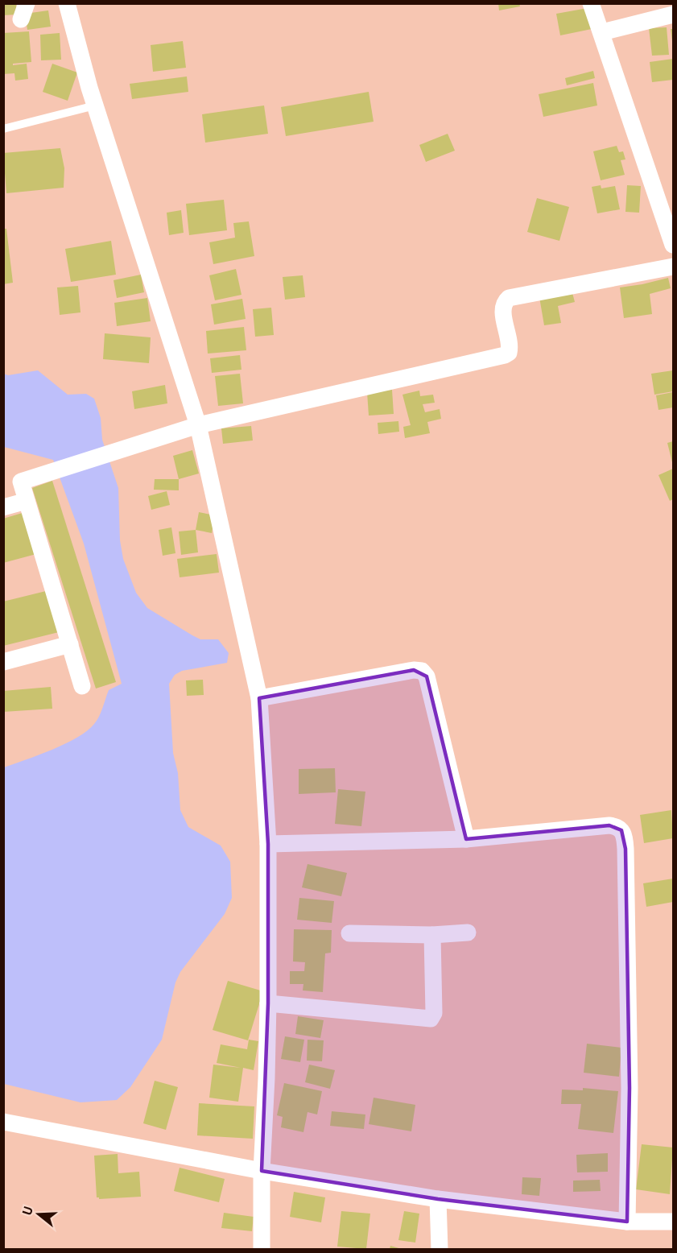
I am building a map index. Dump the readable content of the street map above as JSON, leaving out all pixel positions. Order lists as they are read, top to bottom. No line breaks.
{"north":"left"}
